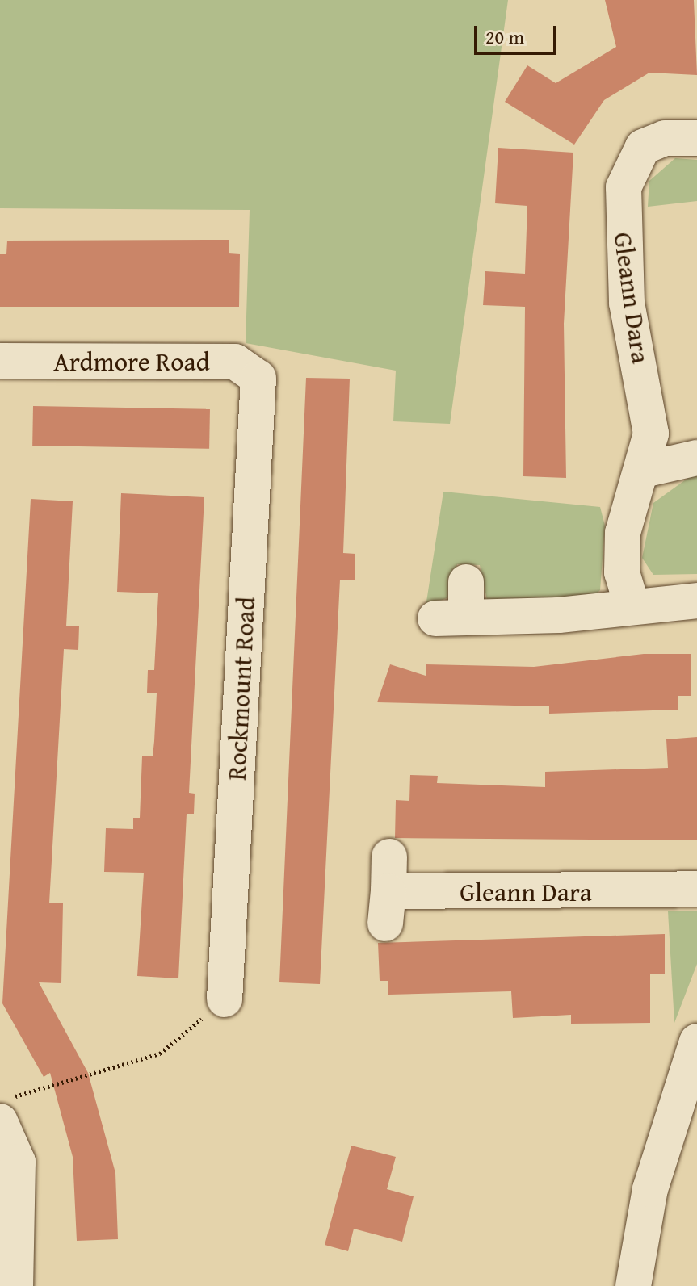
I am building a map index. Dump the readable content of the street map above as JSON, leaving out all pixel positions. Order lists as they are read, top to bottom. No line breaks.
{"streets":{"street":["Gleann Dara","Ardmore Road","Rockmount Road"]},"crossings":[["Ardmore Road","Rockmount Road"]],"scale_bar":"20 m"}
